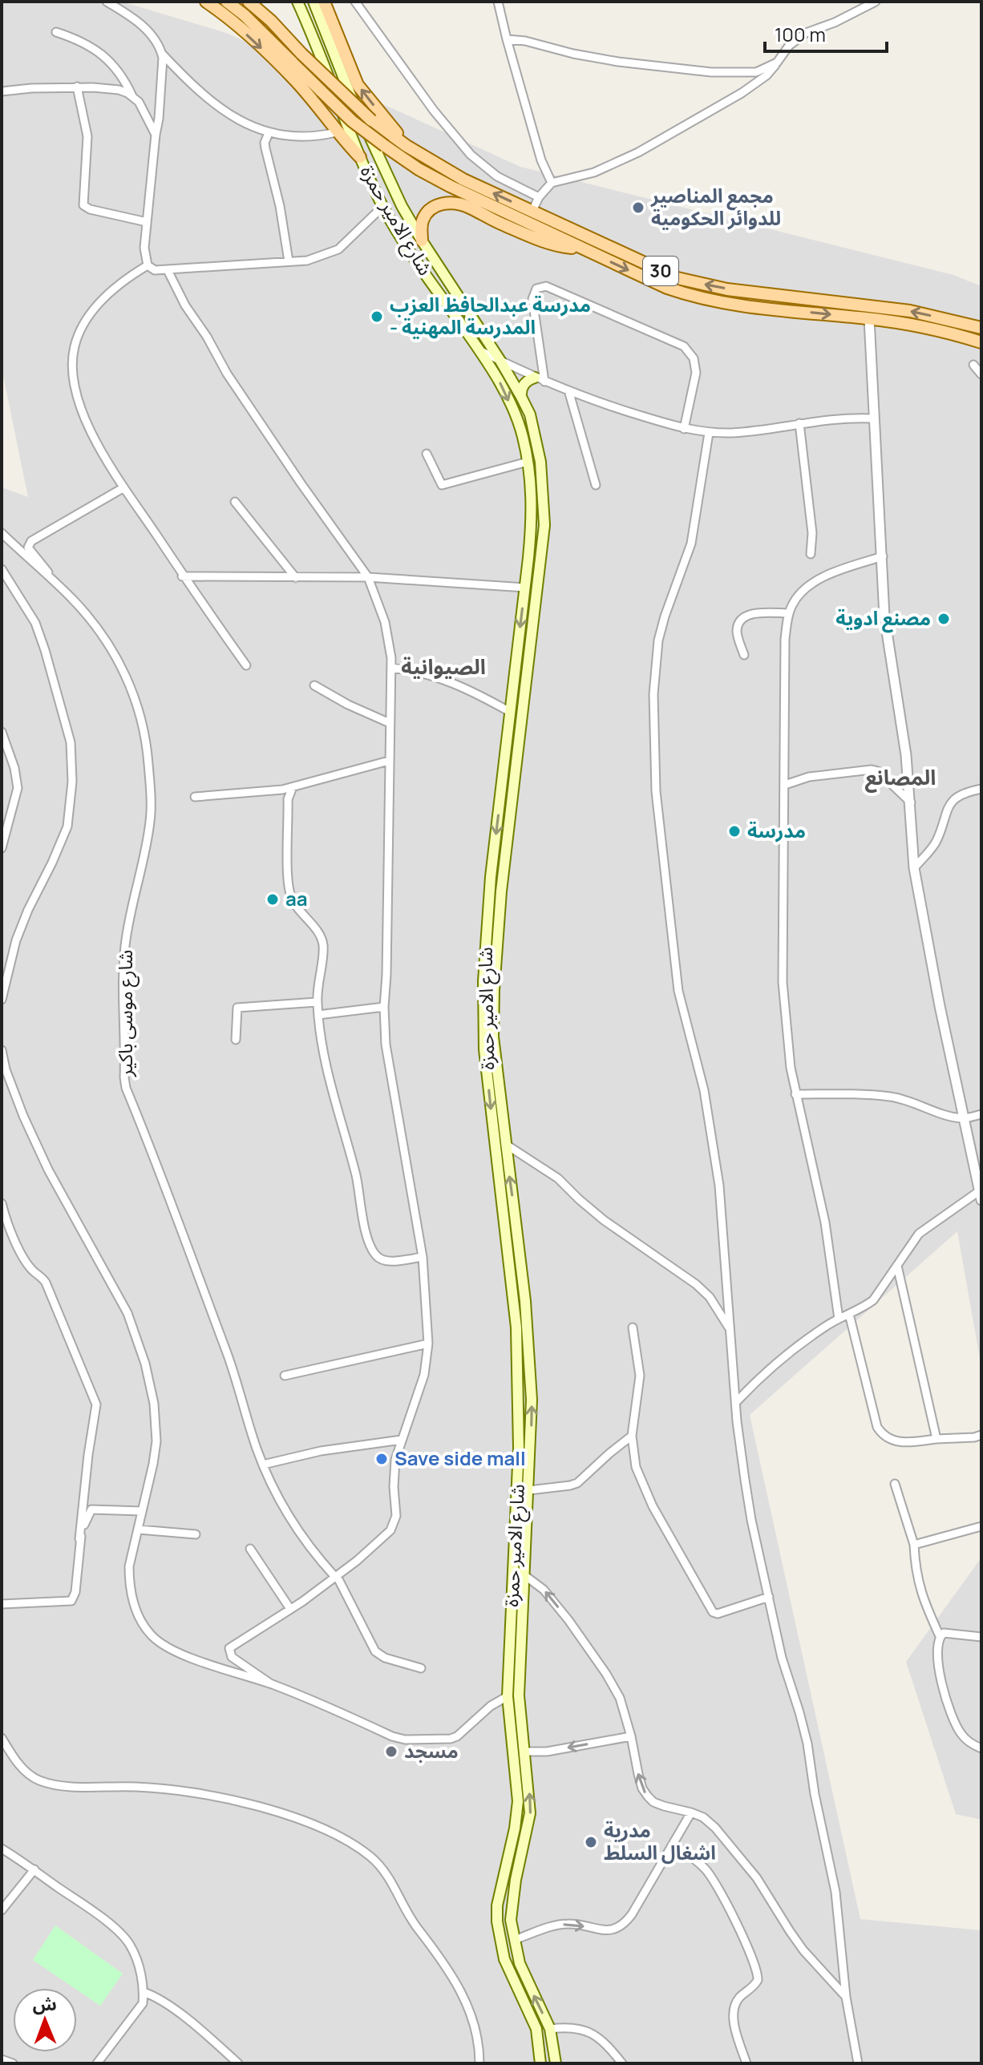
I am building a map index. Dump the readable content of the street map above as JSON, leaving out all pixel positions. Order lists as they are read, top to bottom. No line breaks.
{"streets":{"main road":["شارع الامير حمزة","30"],"street":["شارع موسى باكير"]},"districts":["الصيوانية","المصانع"],"places":["مجمع المناصير للدوائر الحكومية","مدرسة عبدالحافظ العزب - المدرسة المهنية","مصنع ادوية","مدرسة","aa","Save side mall","مسجد","مدرية اشغال السلط"],"scale_bar":"100 m","north":"top"}
